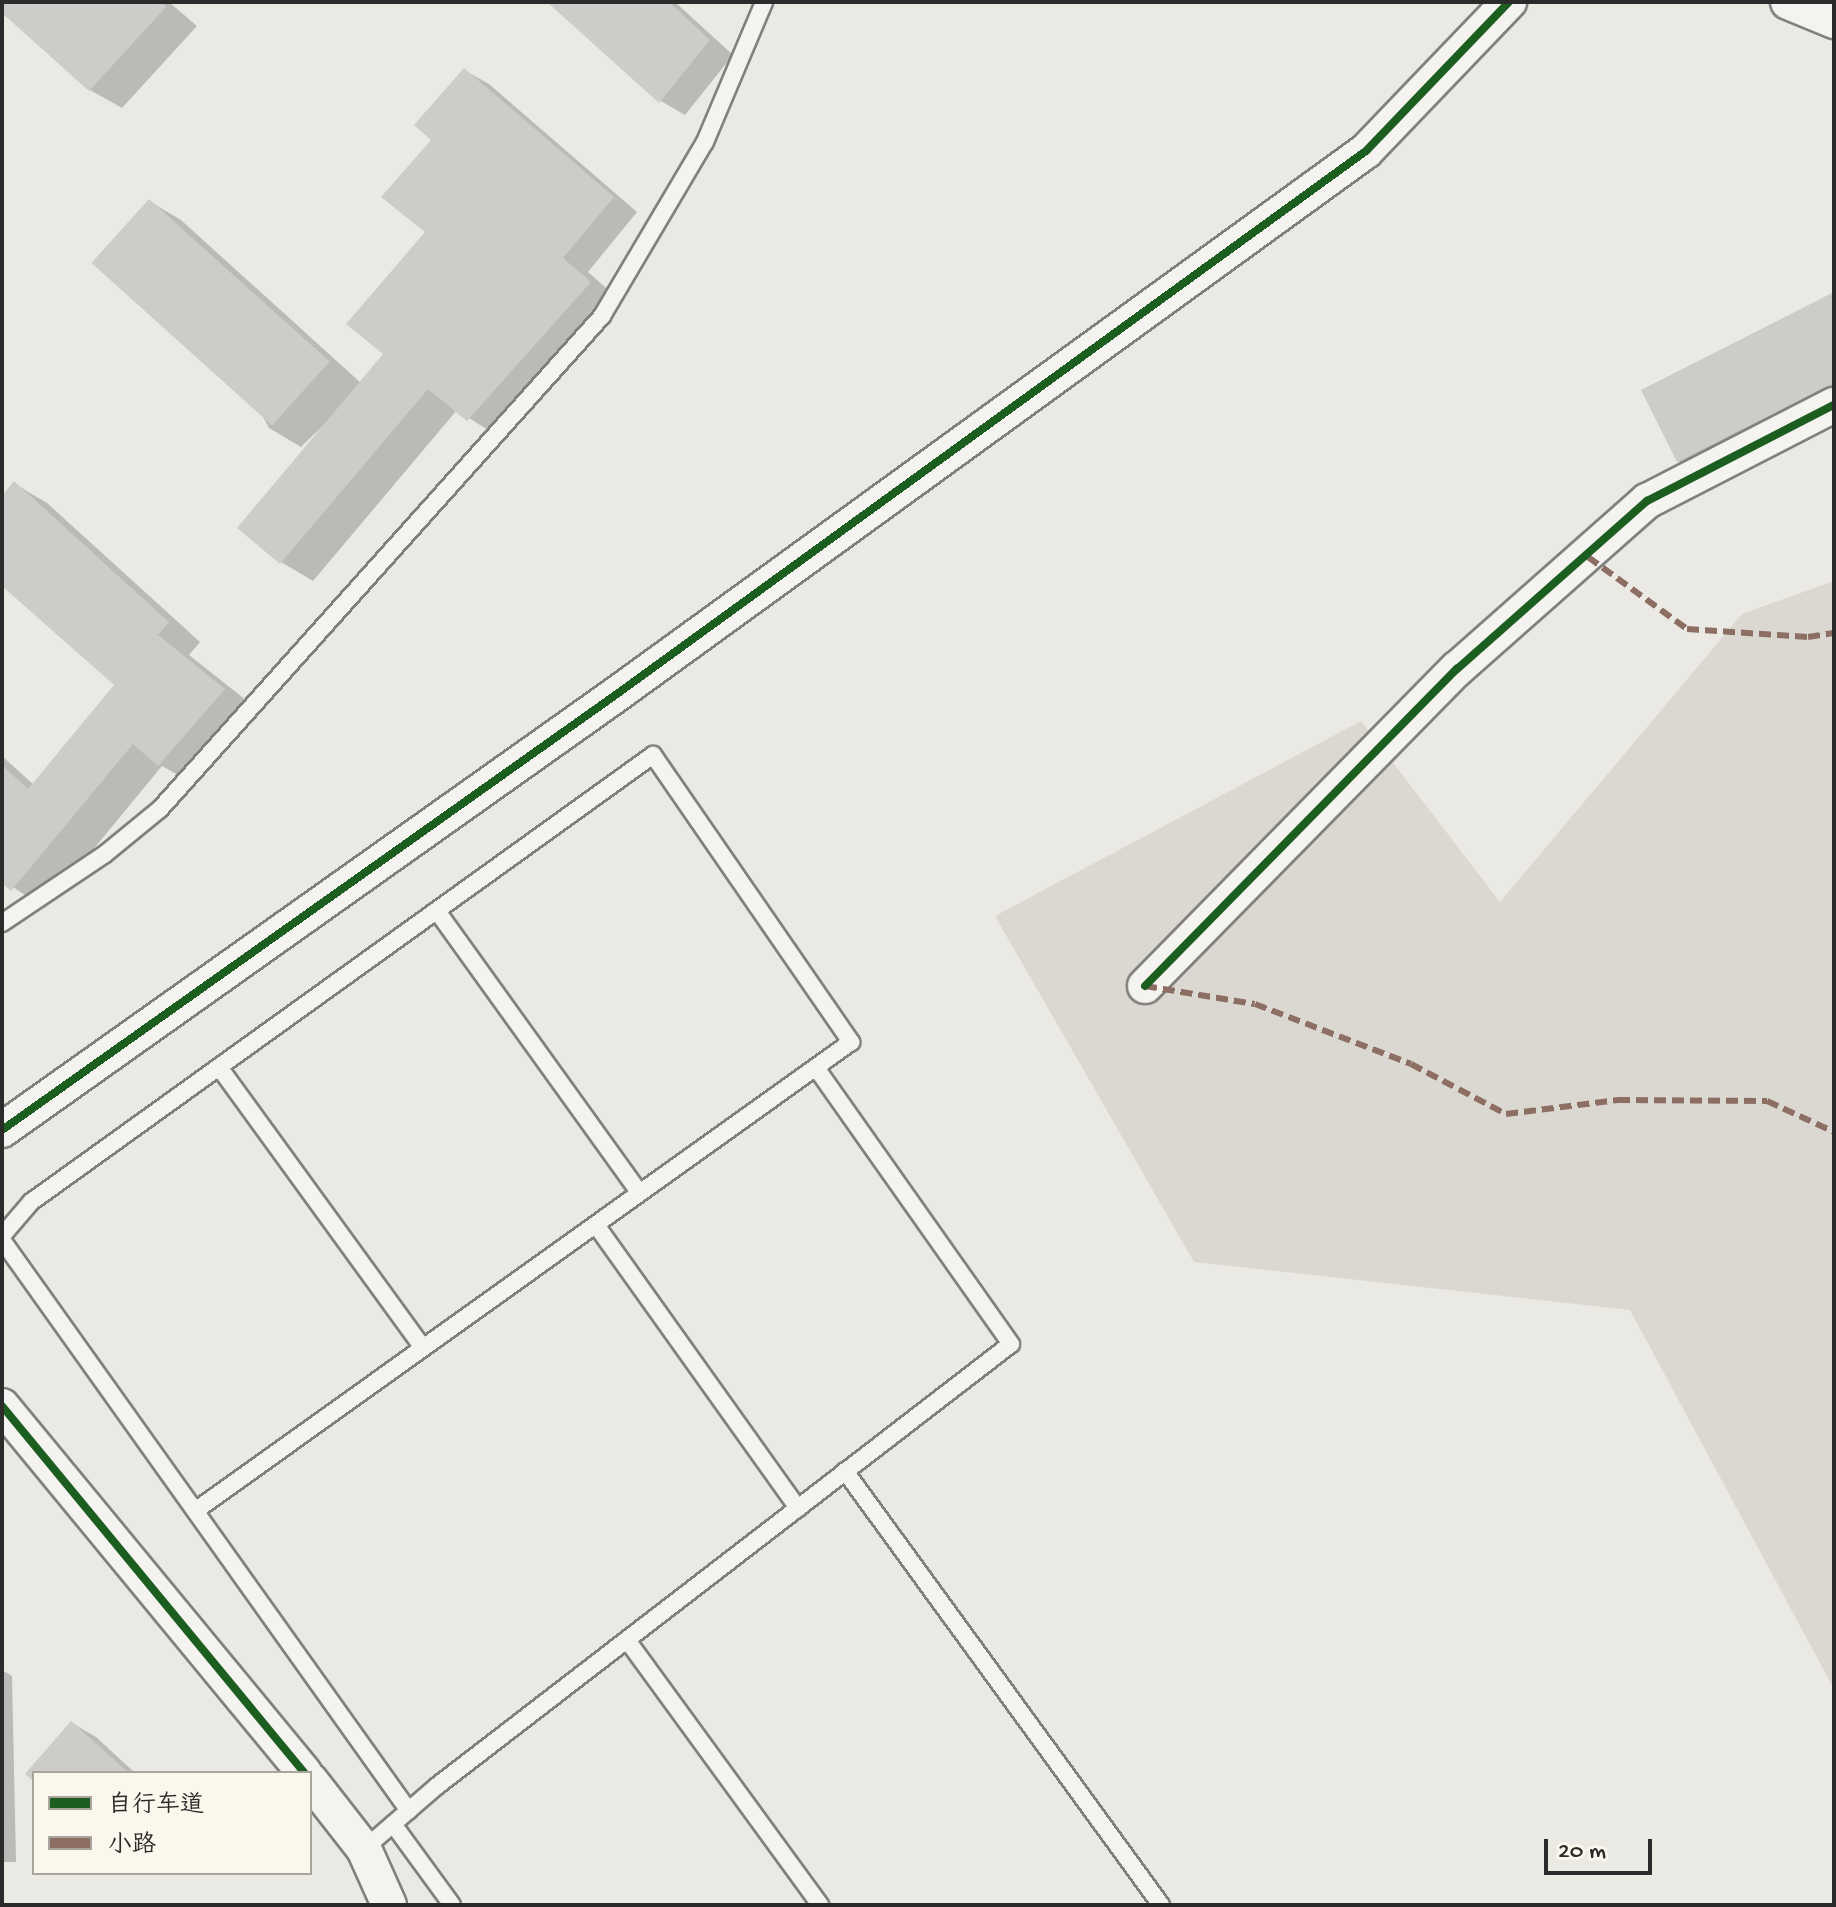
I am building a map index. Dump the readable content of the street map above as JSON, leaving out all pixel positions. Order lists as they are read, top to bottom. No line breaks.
{"legend":["自行车道","小路"],"scale_bar":"20 m"}
